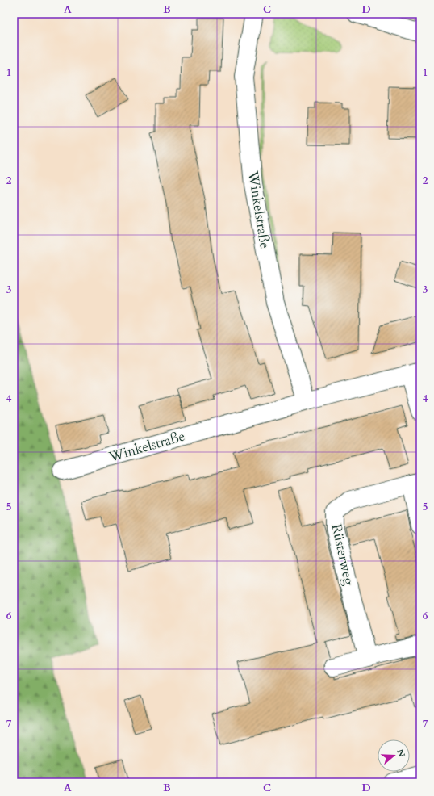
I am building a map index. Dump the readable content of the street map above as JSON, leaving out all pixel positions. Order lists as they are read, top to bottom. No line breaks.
{"streets":{"street":["Winkelstraße","Rüsterweg"]},"north":"right","grid":{"columns":["A","B","C","D"],"rows":["1","2","3","4","5","6","7"]}}
